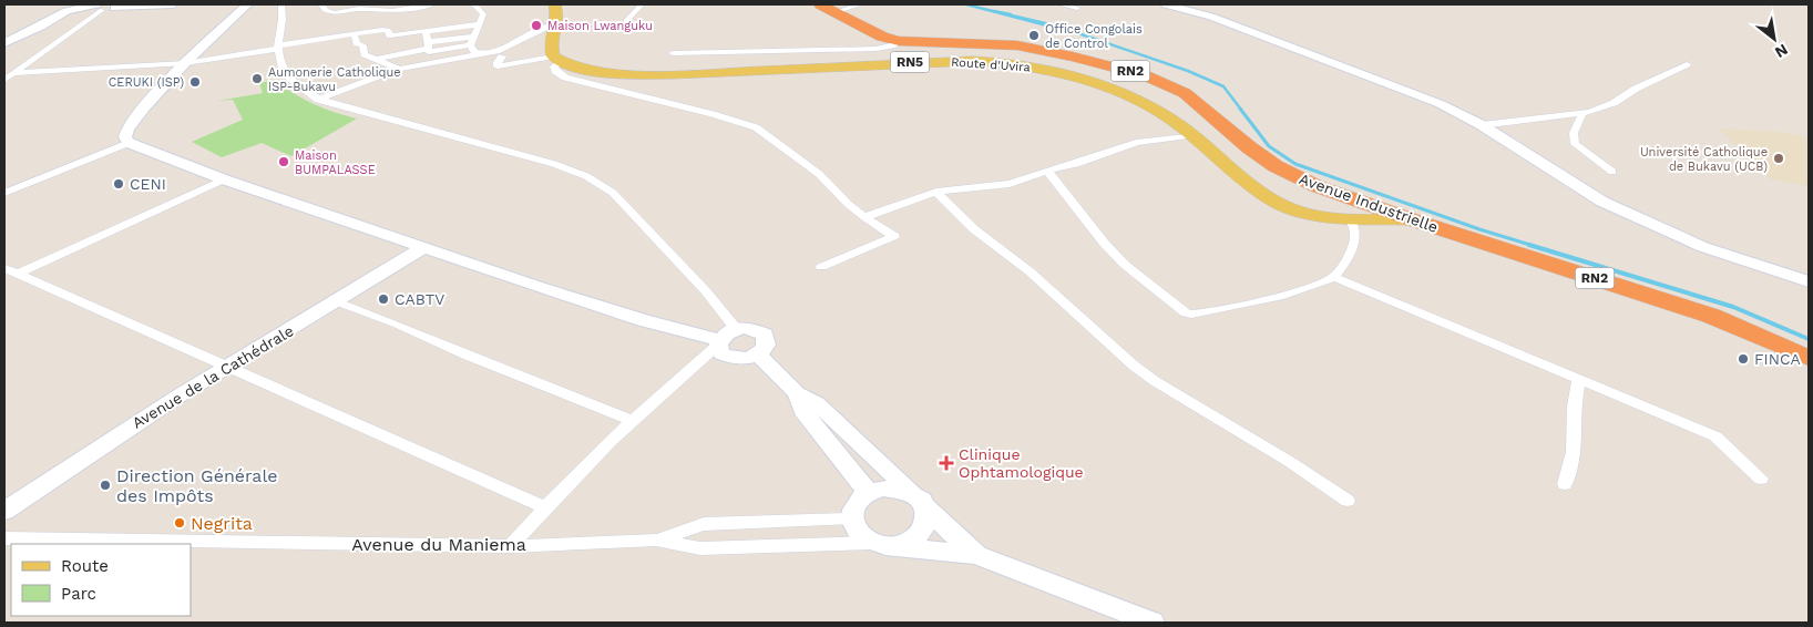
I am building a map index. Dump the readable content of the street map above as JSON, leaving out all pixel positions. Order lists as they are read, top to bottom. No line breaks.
{"streets":{"highway":["RN2","Avenue Industrielle"],"main road":["RN5","Route d'Uvira"],"street":["Avenue de la Cathédrale","Avenue du Maniema"]},"crossings":[["Route d'Uvira","Avenue Industrielle"]],"places":{"other":["Maison Lwanguku","Office Congolais de Control","Aumonerie Catholique ISP-Bukavu","CERUKI (ISP)","Université Catholique de Bukavu (UCB)","Maison BUMPALASSE","CENI","CABTV","FINCA","Direction Générale des Impôts","Negrita"],"health":["Clinique Ophtamologique"]},"legend":["Route","Parc"],"north":"bottom right"}
